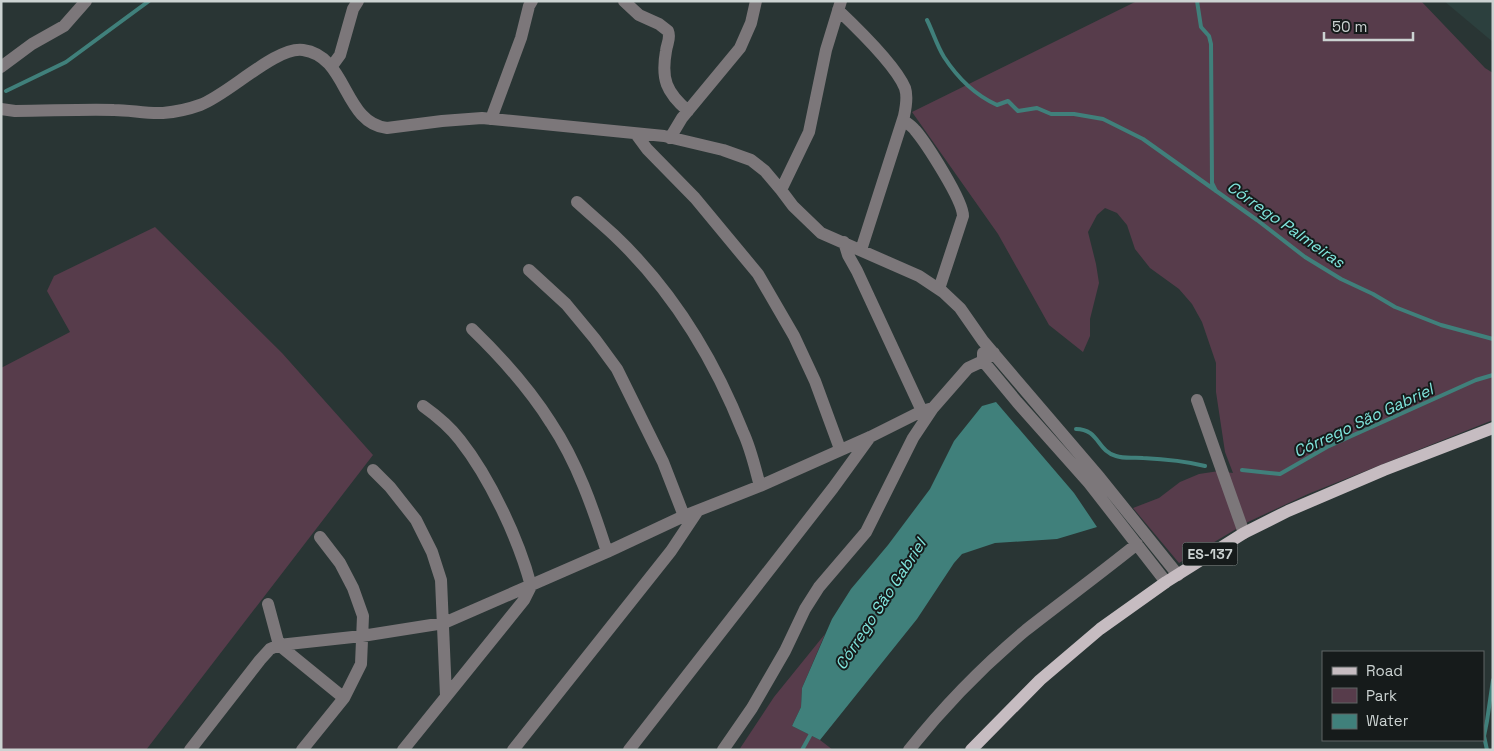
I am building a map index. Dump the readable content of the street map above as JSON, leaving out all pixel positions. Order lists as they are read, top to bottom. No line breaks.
{"streets":{"main road":["ES-137"]},"water":["Córrego Palmeiras","Córrego São Gabriel"],"legend":["Road","Park","Water"],"scale_bar":"50 m"}
